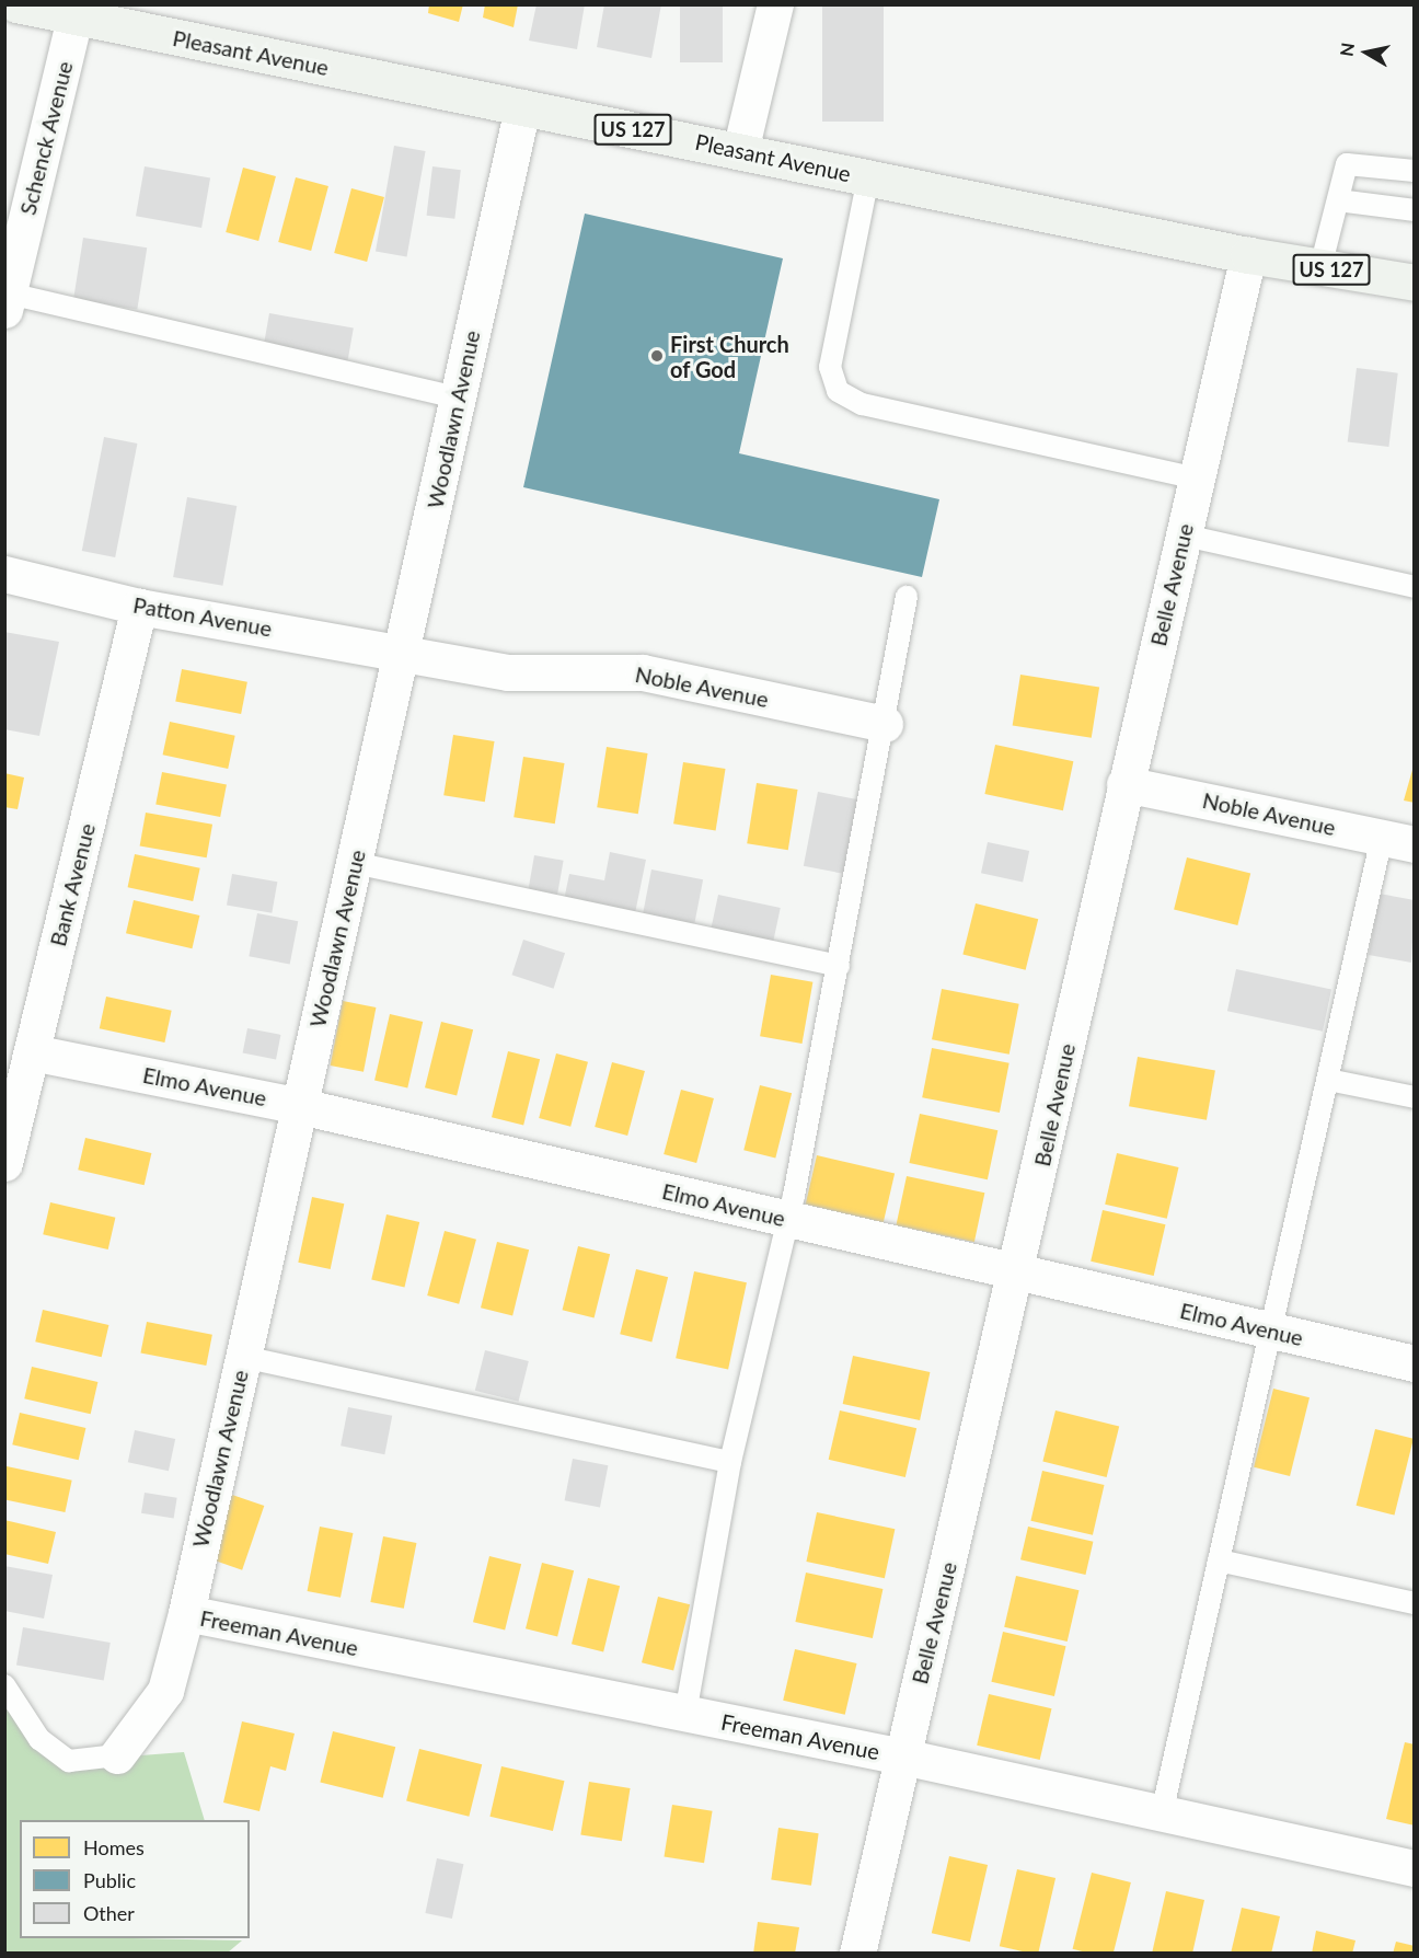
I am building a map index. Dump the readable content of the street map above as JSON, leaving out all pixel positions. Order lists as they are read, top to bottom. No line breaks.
{"streets":{"main road":["Pleasant Avenue","US 127"],"street":["Schenck Avenue","Woodlawn Avenue","Belle Avenue","Patton Avenue","Noble Avenue","Bank Avenue","Elmo Avenue","Freeman Avenue"]},"crossings":[["Pleasant Avenue","Schenck Avenue"],["Pleasant Avenue","Woodlawn Avenue"],["Pleasant Avenue","Belle Avenue"],["Woodlawn Avenue","Patton Avenue"],["Woodlawn Avenue","Noble Avenue"],["Woodlawn Avenue","Elmo Avenue"],["Woodlawn Avenue","Freeman Avenue"],["Belle Avenue","Noble Avenue"],["Belle Avenue","Elmo Avenue"],["Belle Avenue","Freeman Avenue"],["Patton Avenue","Noble Avenue"],["Patton Avenue","Bank Avenue"],["Bank Avenue","Elmo Avenue"]],"places":["First Church of God"],"legend":["Homes","Public","Other"],"north":"left"}
